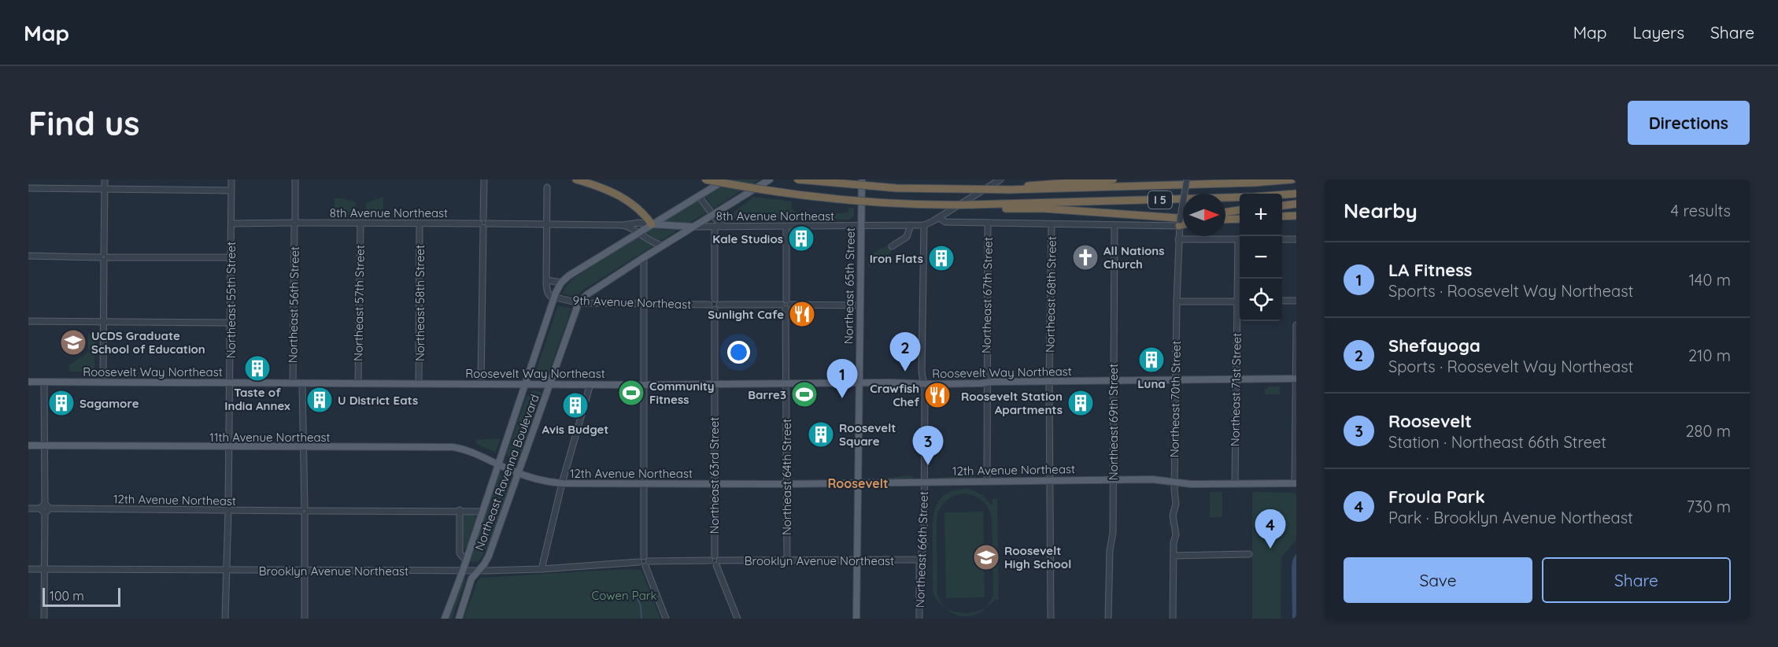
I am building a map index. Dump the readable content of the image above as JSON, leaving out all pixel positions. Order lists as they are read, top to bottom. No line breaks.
{"streets":{"highway":["I 5"],"main road":["8th Avenue Northeast","Northeast 65th Street","Roosevelt Way Northeast","11th Avenue Northeast","12th Avenue Northeast","Northeast Ravenna Boulevard"],"street":["Northeast 68th Street","Northeast 67th Street","Northeast 55th Street","9th Avenue Northeast","Northeast 57th Street","Northeast 58th Street","Northeast 56th Street","Northeast 71st Street","Northeast 70th Street","Northeast 69th Street","Northeast 63rd Street","Northeast 64th Street","Northeast 66th Street","Brooklyn Avenue Northeast"]},"crossings":[["8th Avenue Northeast","Northeast 65th Street"],["8th Avenue Northeast","Northeast 55th Street"],["8th Avenue Northeast","Northeast 57th Street"],["8th Avenue Northeast","Northeast 58th Street"],["8th Avenue Northeast","Northeast 56th Street"],["8th Avenue Northeast","Northeast Ravenna Boulevard"],["8th Avenue Northeast","Northeast 64th Street"],["8th Avenue Northeast","Northeast 66th Street"],["Northeast 65th Street","Roosevelt Way Northeast"],["Northeast 65th Street","12th Avenue Northeast"],["Northeast 65th Street","Brooklyn Avenue Northeast"],["Northeast 68th Street","Roosevelt Way Northeast"],["Northeast 68th Street","12th Avenue Northeast"],["Northeast 67th Street","Roosevelt Way Northeast"],["Northeast 67th Street","12th Avenue Northeast"],["Northeast 55th Street","Roosevelt Way Northeast"],["Northeast 55th Street","11th Avenue Northeast"],["Northeast 55th Street","12th Avenue Northeast"],["Northeast 55th Street","Brooklyn Avenue Northeast"],["9th Avenue Northeast","Northeast Ravenna Boulevard"],["9th Avenue Northeast","Northeast 63rd Street"],["Northeast 57th Street","Roosevelt Way Northeast"],["Northeast 58th Street","Roosevelt Way Northeast"],["Northeast 56th Street","Roosevelt Way Northeast"],["Roosevelt Way Northeast","Northeast 71st Street"],["Roosevelt Way Northeast","Northeast 70th Street"],["Roosevelt Way Northeast","Northeast 69th Street"],["Roosevelt Way Northeast","Northeast Ravenna Boulevard"],["Roosevelt Way Northeast","Northeast 63rd Street"],["Roosevelt Way Northeast","Northeast 64th Street"],["Roosevelt Way Northeast","Northeast 66th Street"],["Northeast 71st Street","12th Avenue Northeast"],["Northeast 70th Street","12th Avenue Northeast"],["Northeast 69th Street","12th Avenue Northeast"],["11th Avenue Northeast","12th Avenue Northeast"],["11th Avenue Northeast","Northeast Ravenna Boulevard"],["12th Avenue Northeast","Northeast Ravenna Boulevard"],["12th Avenue Northeast","Northeast 63rd Street"],["12th Avenue Northeast","Northeast 64th Street"],["12th Avenue Northeast","Northeast 66th Street"],["Northeast Ravenna Boulevard","Brooklyn Avenue Northeast"],["Northeast 63rd Street","Brooklyn Avenue Northeast"],["Northeast 64th Street","Brooklyn Avenue Northeast"],["Northeast 66th Street","Brooklyn Avenue Northeast"]],"districts":["Roosevelt"],"parks":["Cowen Park"],"places":{"building":["Kale Studios","Iron Flats","Luna","Taste of India Annex","U District Eats","Sagamore","Roosevelt Station Apartments","Avis Budget","Roosevelt Square"],"church":["All Nations Church"],"restaurant":["Sunlight Cafe","Crawfish Chef"],"school or university":["UCDS Graduate School of Education","Roosevelt High School"],"sports":["Community Fitness","Barre3"]},"scale_bar":"100 m","north":"right","page":{"header":"Map","nav":["Map","Layers","Share"],"buttons":["Directions",["Save","Share"]],"title":"Find us","heading":["Nearby","4 results"],"map_buttons":["+","−"],"list":[{"mark":"1","name":"LA Fitness","note":"Sports · Roosevelt Way Northeast","value":"140 m"},{"mark":"2","name":"Shefayoga","note":"Sports · Roosevelt Way Northeast","value":"210 m"},{"mark":"3","name":"Roosevelt","note":"Station · Northeast 66th Street","value":"280 m"},{"mark":"4","name":"Froula Park","note":"Park · Brooklyn Avenue Northeast","value":"730 m"}],"pins":["2","1","3","4"],"scale":"100 m"}}
